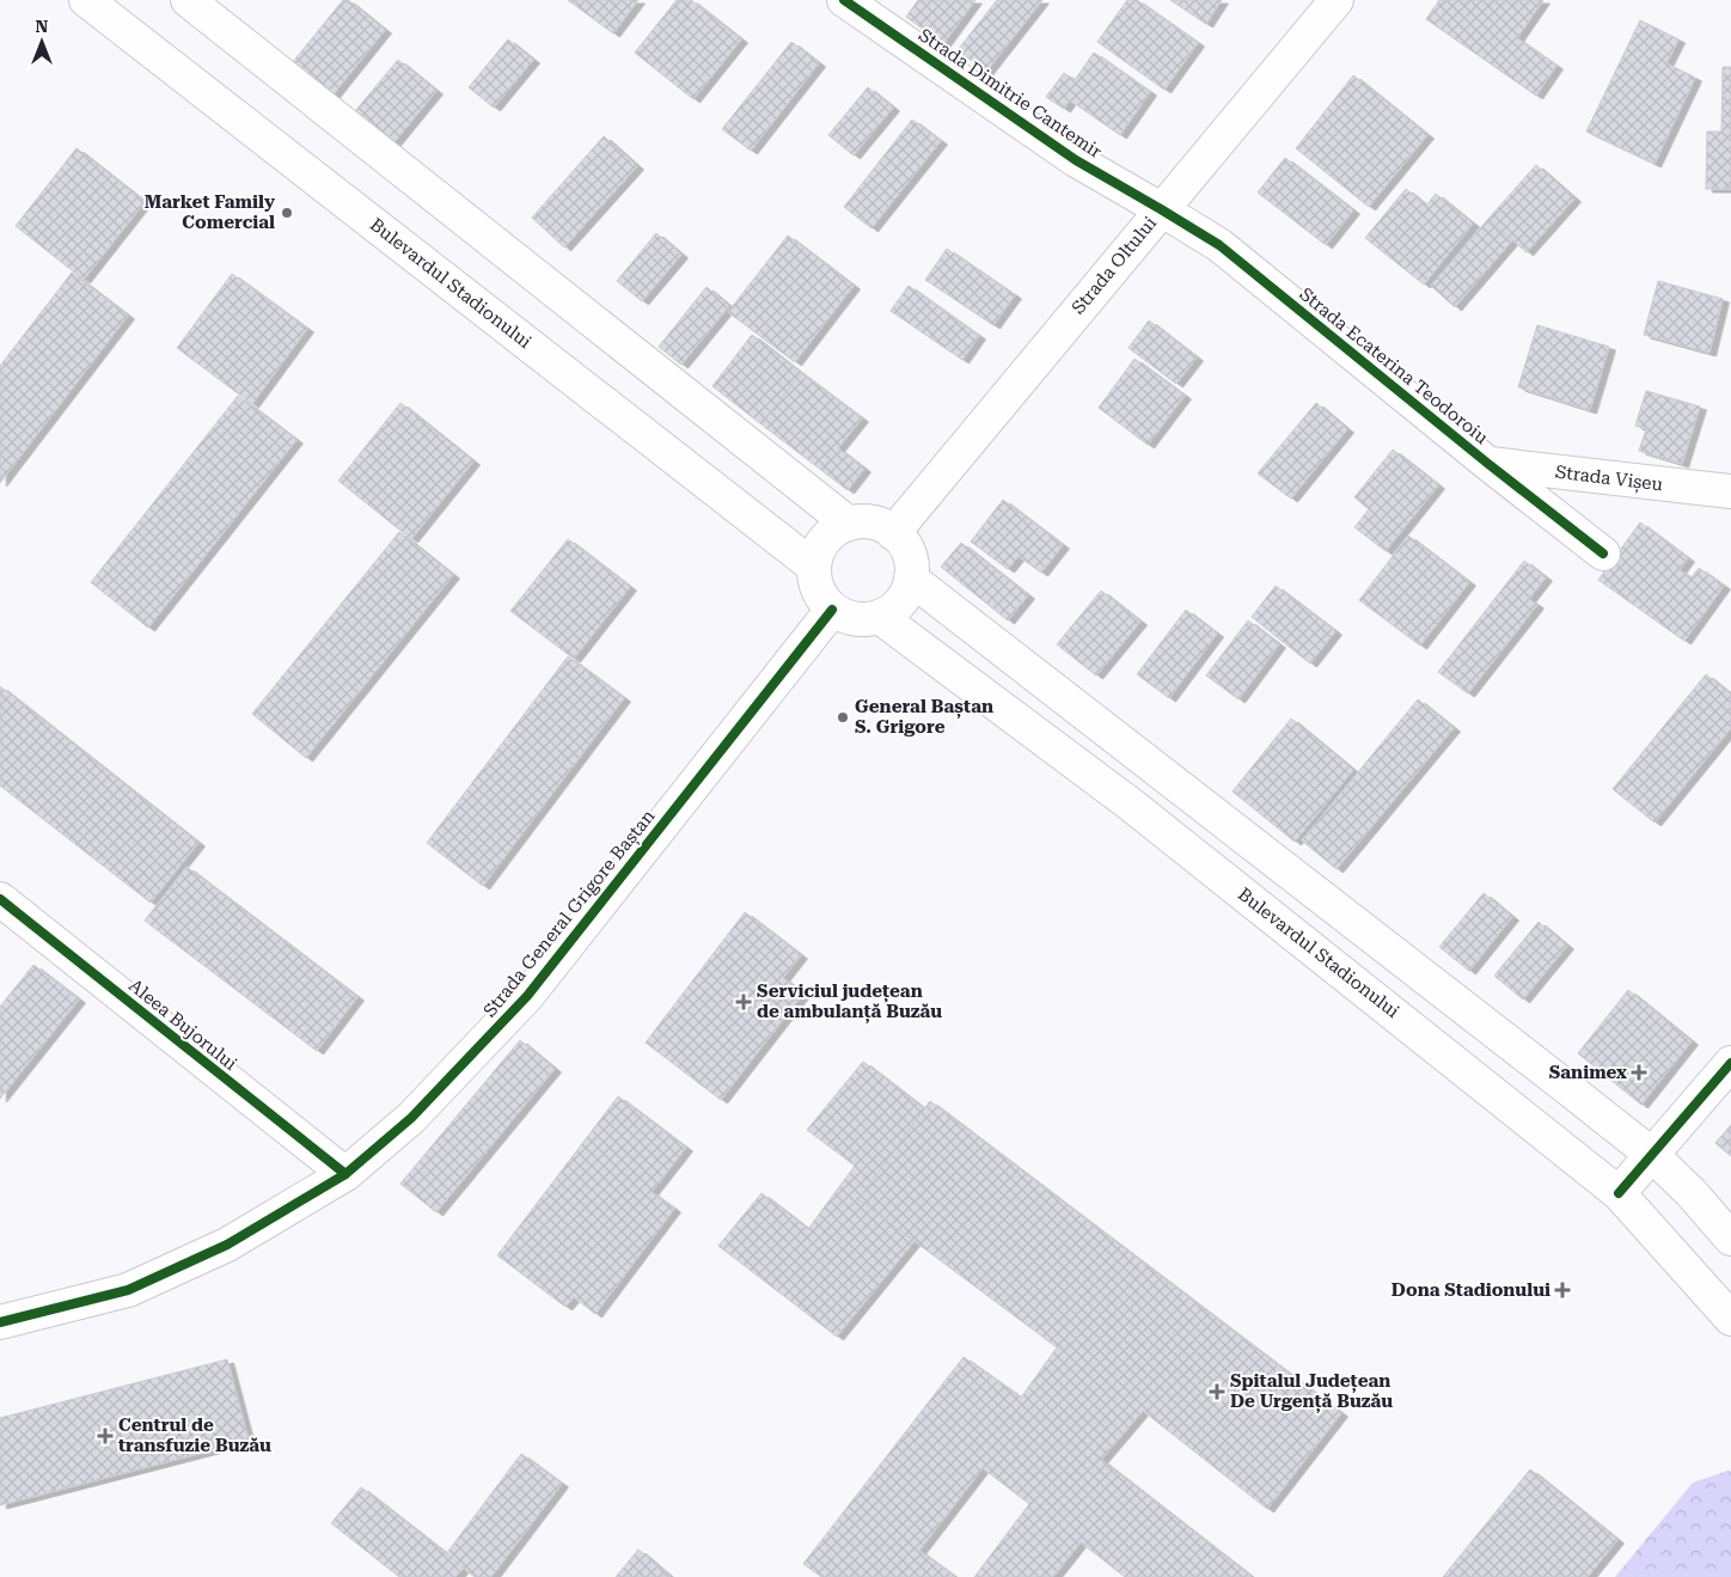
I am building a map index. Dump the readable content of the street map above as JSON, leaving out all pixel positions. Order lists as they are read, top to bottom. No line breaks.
{"streets":{"main road":["Strada Dimitrie Cantemir","Strada Oltului","Bulevardul Stadionului","Strada Ecaterina Teodoroiu","Strada Vișeu","Strada General Grigore Baștan","Aleea Bujorului"]},"crossings":[["Strada Dimitrie Cantemir","Strada Oltului"],["Strada Dimitrie Cantemir","Strada Ecaterina Teodoroiu"],["Strada Oltului","Bulevardul Stadionului"],["Strada Oltului","Strada Ecaterina Teodoroiu"],["Strada Oltului","Strada General Grigore Baștan"],["Bulevardul Stadionului","Strada General Grigore Baștan"],["Strada Ecaterina Teodoroiu","Strada Vișeu"],["Strada General Grigore Baștan","Aleea Bujorului"]],"places":{"other":["Market Family Comercial","General Baștan S. Grigore"],"health":["Serviciul județean de ambulanță Buzău","Sanimex","Dona Stadionului","Spitalul Județean De Urgență Buzău","Centrul de transfuzie Buzău"]},"north":"top"}
